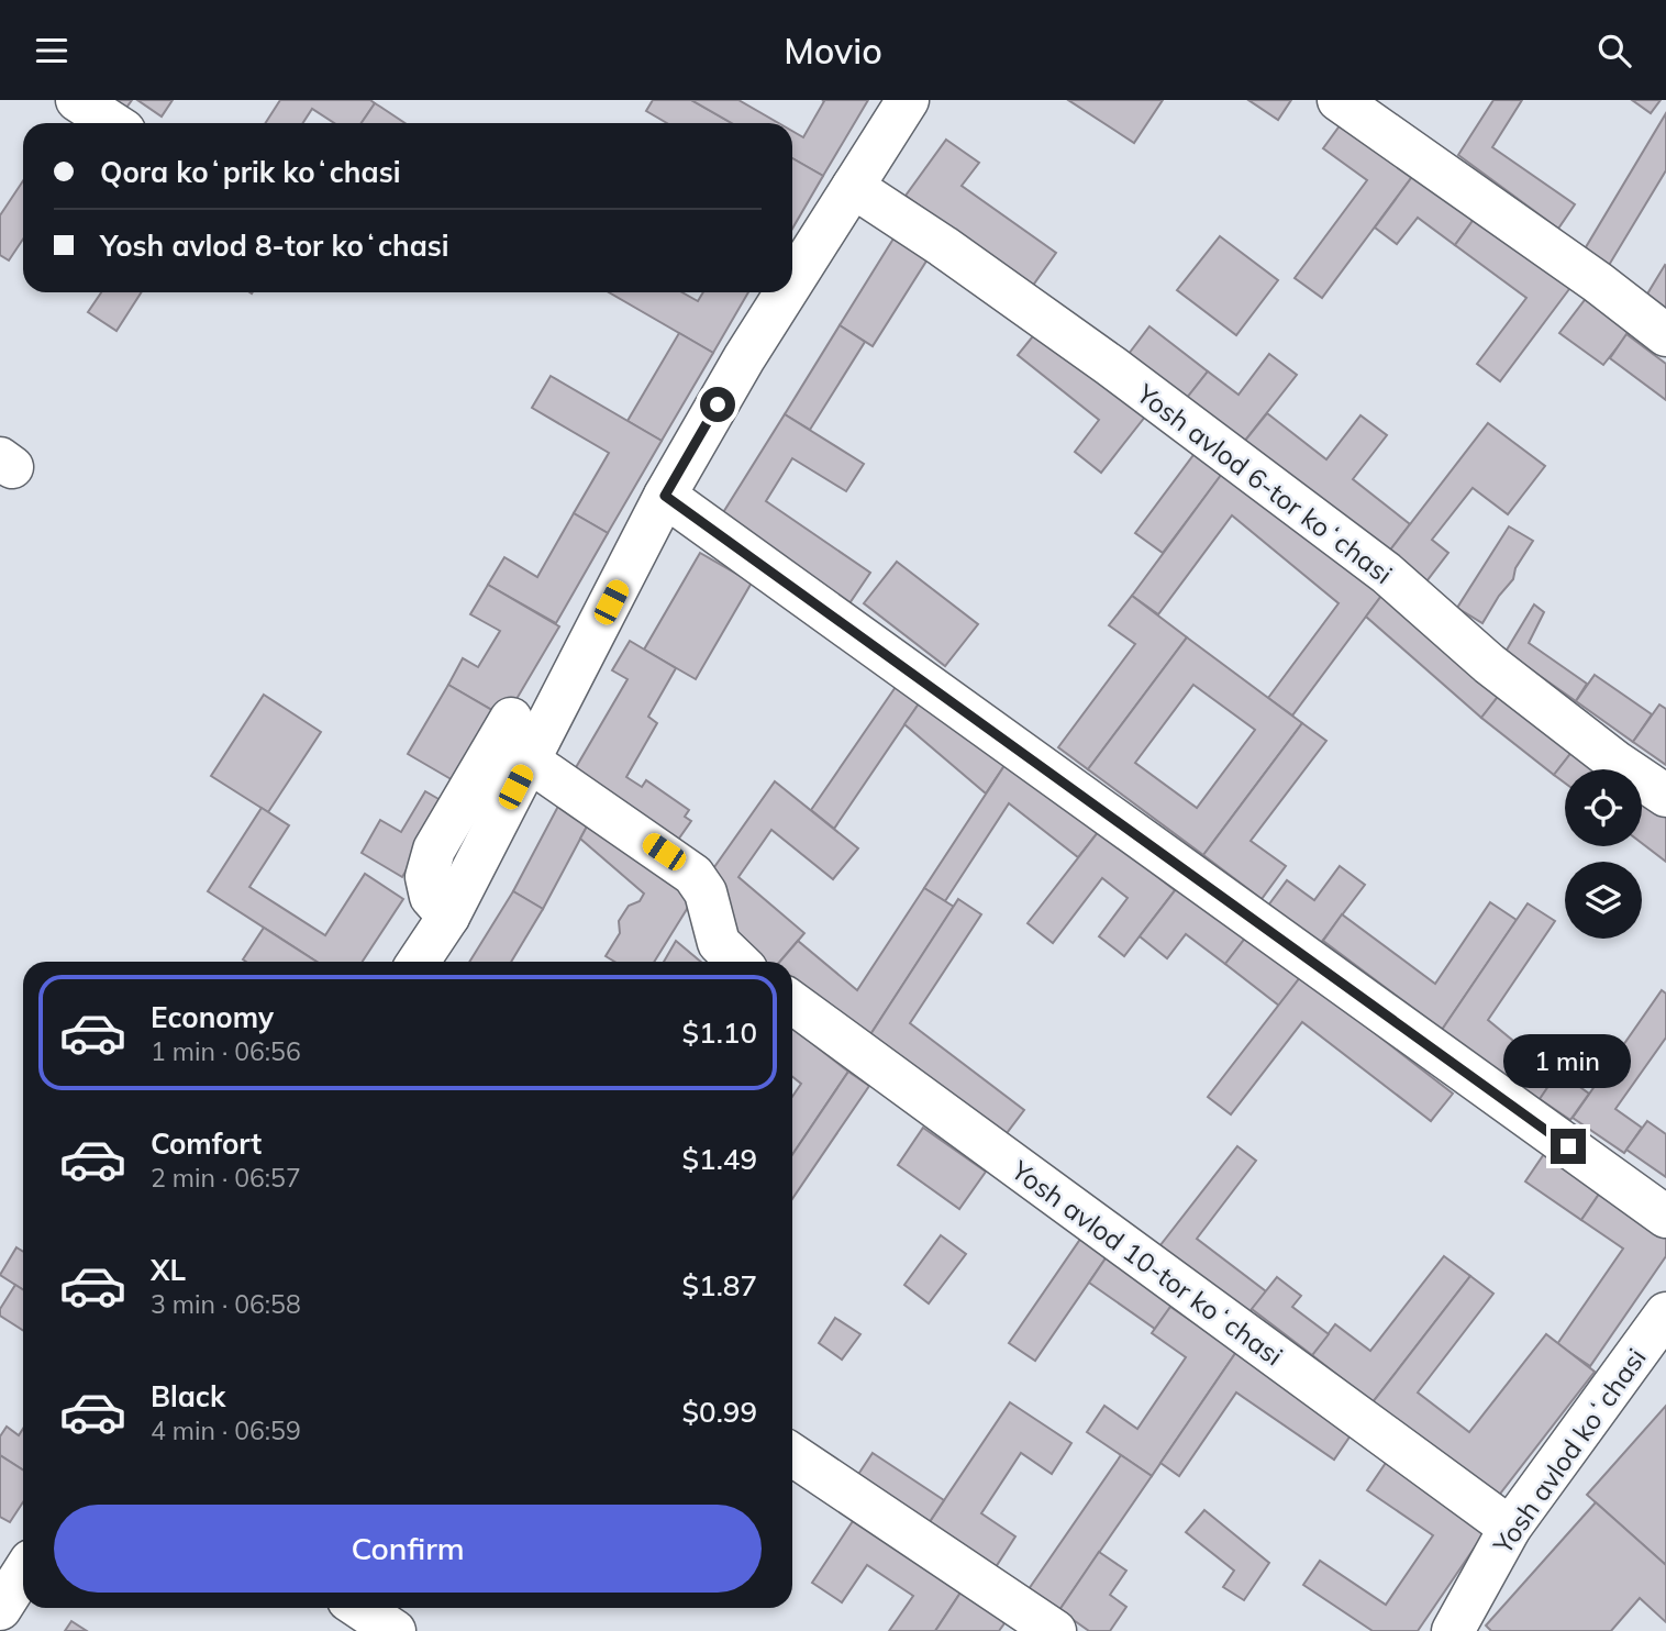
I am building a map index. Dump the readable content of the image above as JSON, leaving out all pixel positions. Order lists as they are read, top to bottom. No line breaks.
{"streets":{"street":["Yosh avlod 6-tor koʻchasi","Yosh avlod 10-tor koʻchasi","Yosh avlod koʻchasi"]},"crossings":[["Yosh avlod 10-tor koʻchasi","Yosh avlod koʻchasi"]],"page":{"header":"Movio","banner":["Qora koʻprik koʻchasi","Yosh avlod 8-tor koʻchasi"],"list":[{"name":"Economy","note":"1 min · 06:56","value":"$1.10"},{"name":"Comfort","note":"2 min · 06:57","value":"$1.49"},{"name":"XL","note":"3 min · 06:58","value":"$1.87"},{"name":"Black","note":"4 min · 06:59","value":"$0.99"}],"bubble":"1 min","buttons":"Confirm"}}
